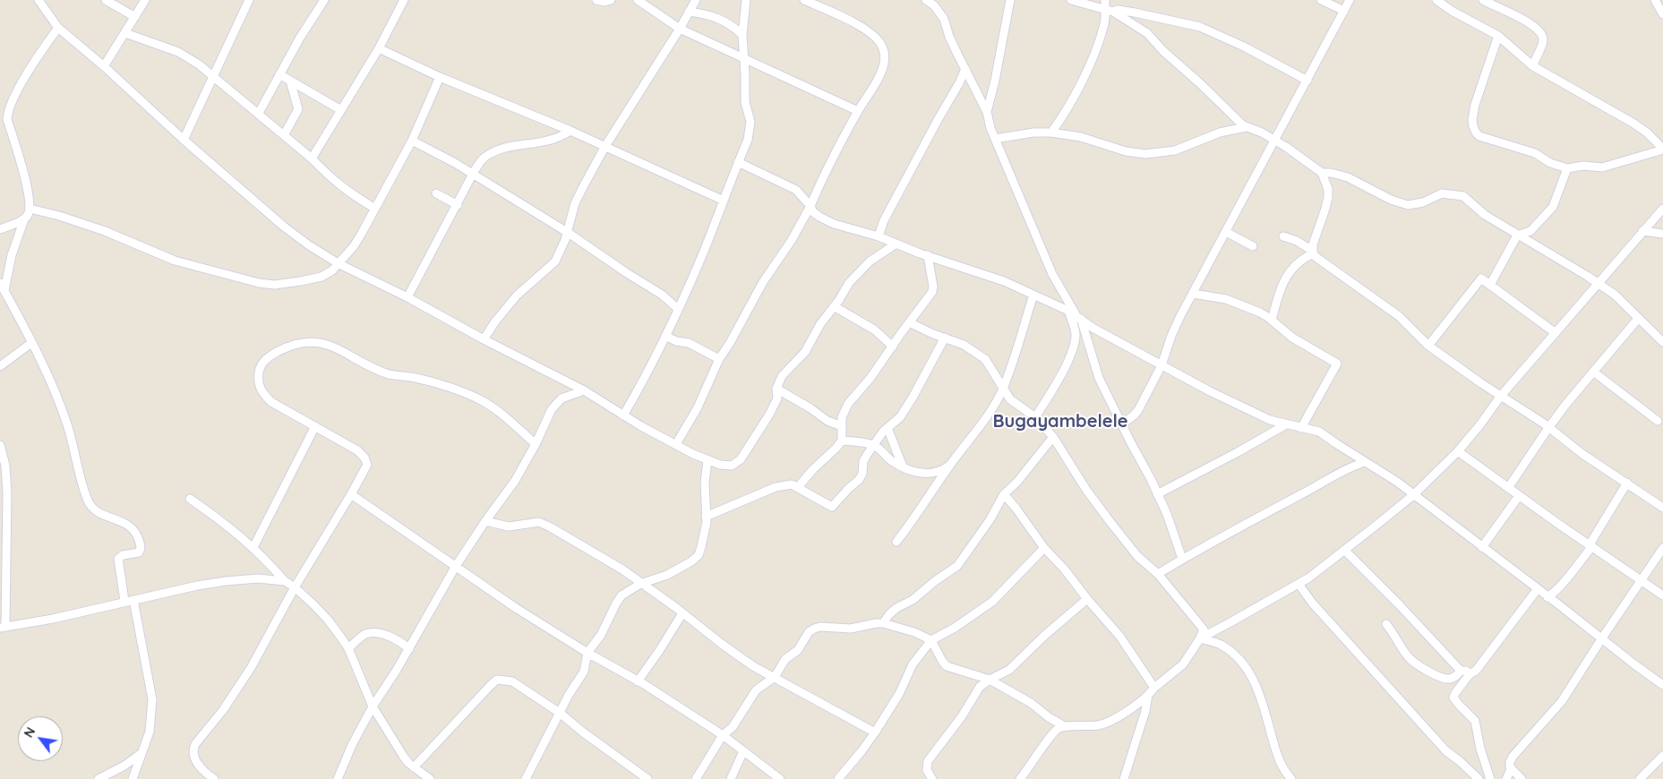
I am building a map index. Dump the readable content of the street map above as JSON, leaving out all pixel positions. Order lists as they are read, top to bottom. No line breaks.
{"districts":["Bugayambelele"],"north":"top left"}
